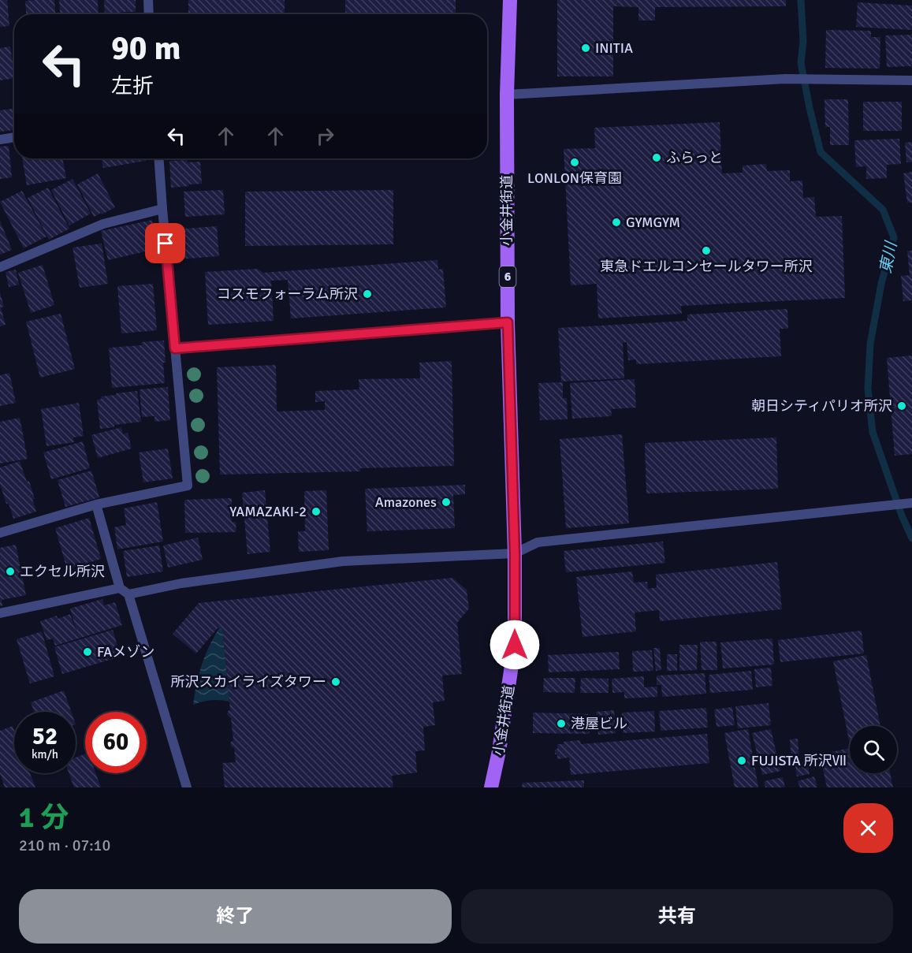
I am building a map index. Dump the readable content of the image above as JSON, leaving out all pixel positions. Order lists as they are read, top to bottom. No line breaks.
{"streets":{"main road":["小金井街道","6"]},"water":["東川"],"places":["INITIA","ふらっと","LONLON保育園","GYMGYM","東急ドエルコンセールタワー所沢","コスモフォーラム所沢","朝日シティパリオ所沢","Amazones","YAMAZAKI-2","エクセル所沢","FAメゾン","所沢スカイライズタワー","港屋ビル","FUJISTA 所沢Ⅶ"],"page":{"turn":["90 m","左折"],"speed":"52 km/h","limit":"60","heading":["1 分","210 m · 07:10"],"buttons":["終了","共有"]}}
